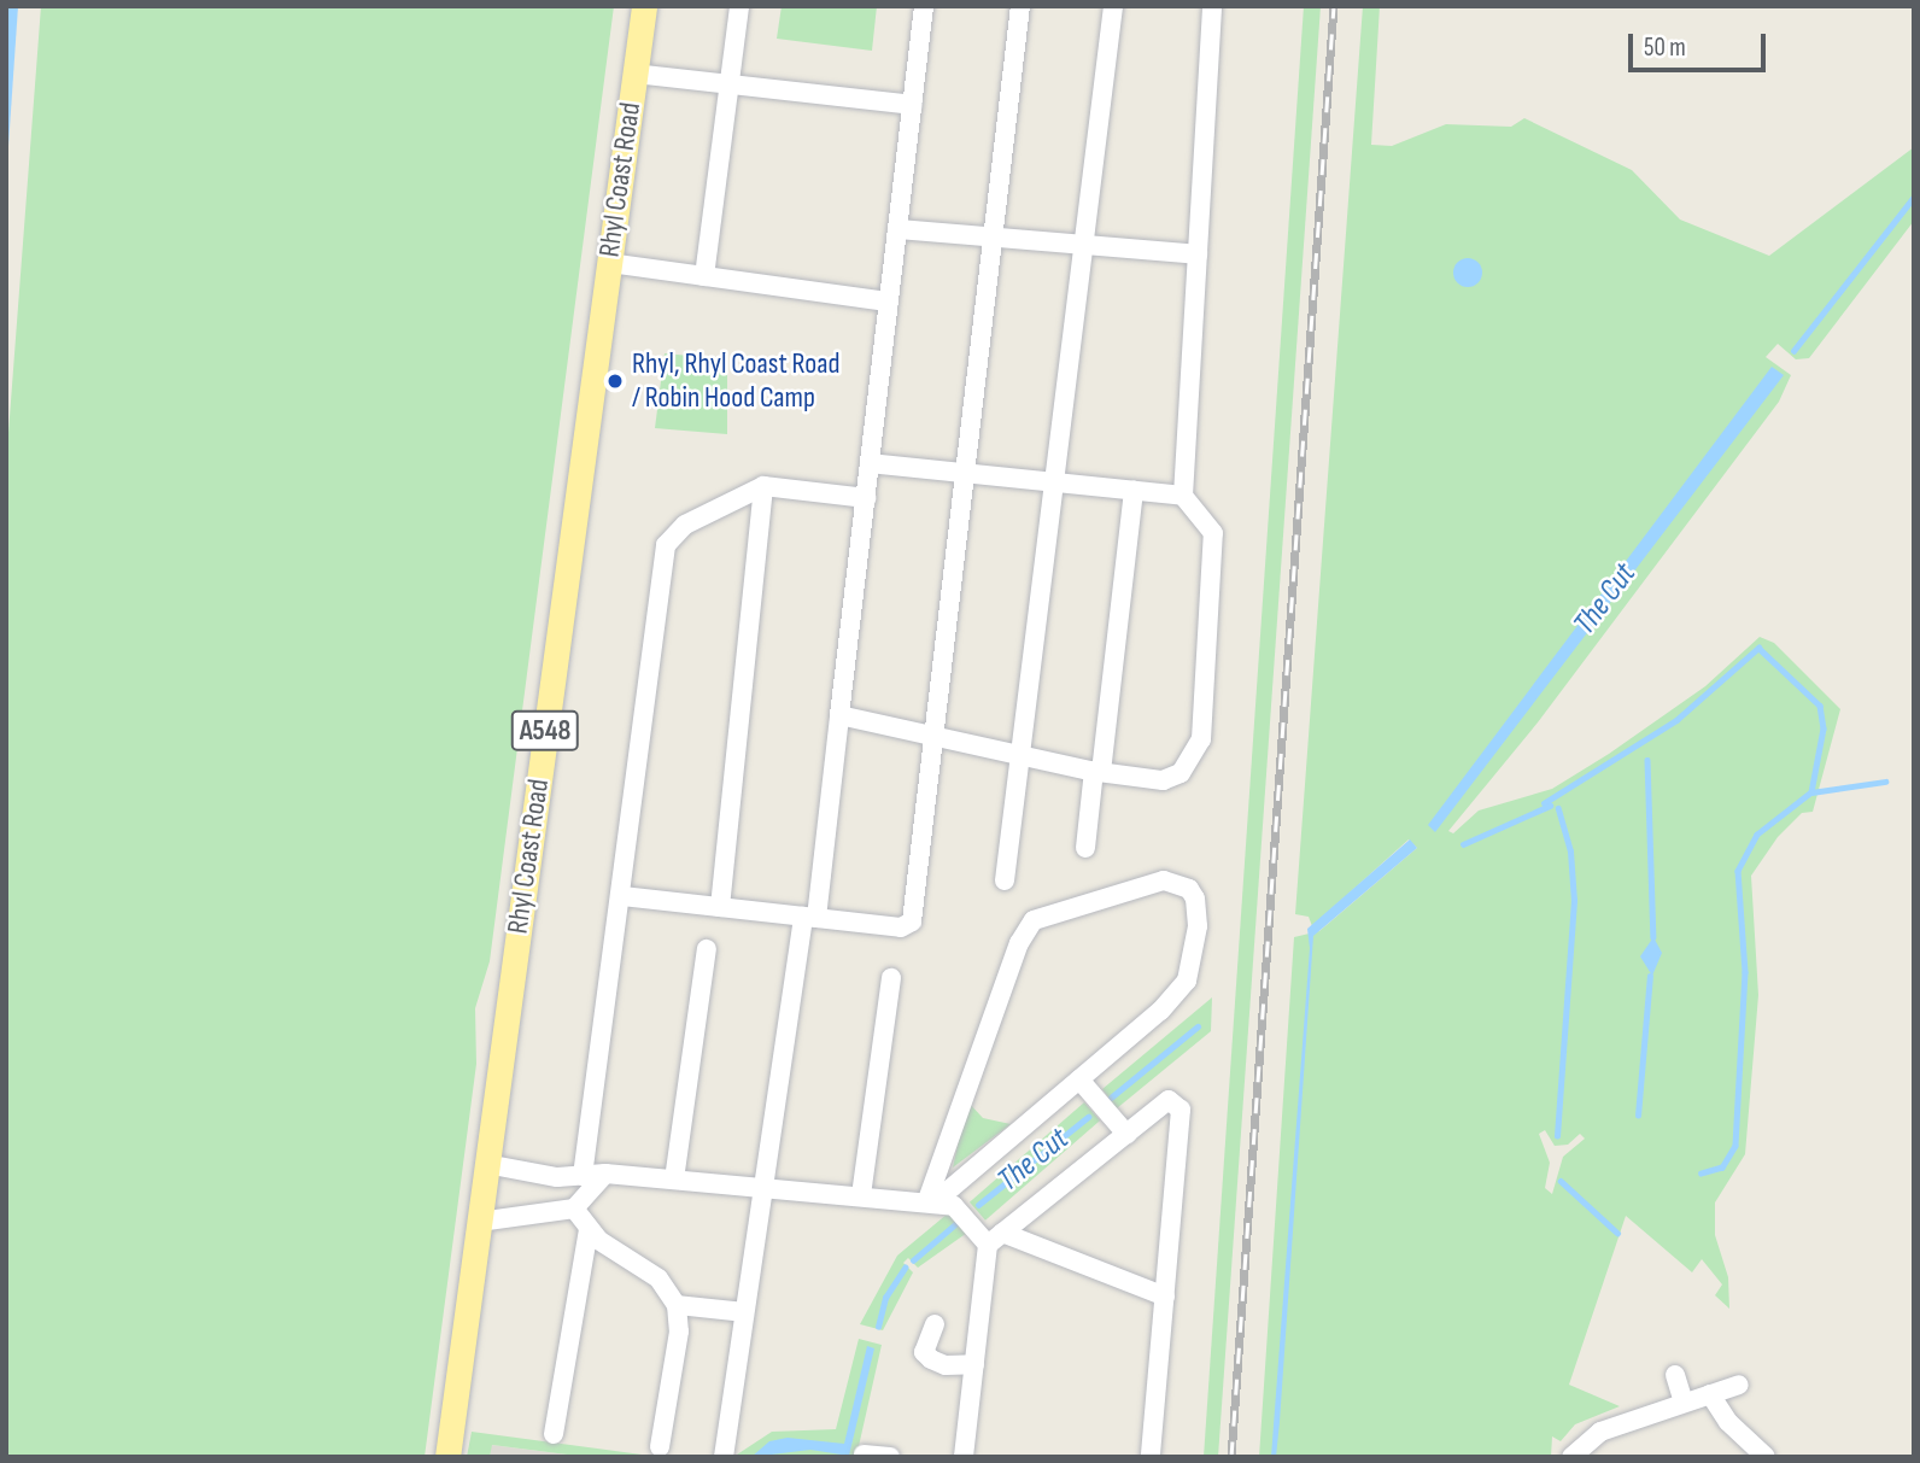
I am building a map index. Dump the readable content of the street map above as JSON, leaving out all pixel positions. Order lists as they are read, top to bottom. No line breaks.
{"streets":{"main road":["Rhyl Coast Road","A548"]},"water":["The Cut"],"places":["Rhyl, Rhyl Coast Road / Robin Hood Camp"],"scale_bar":"50 m"}
